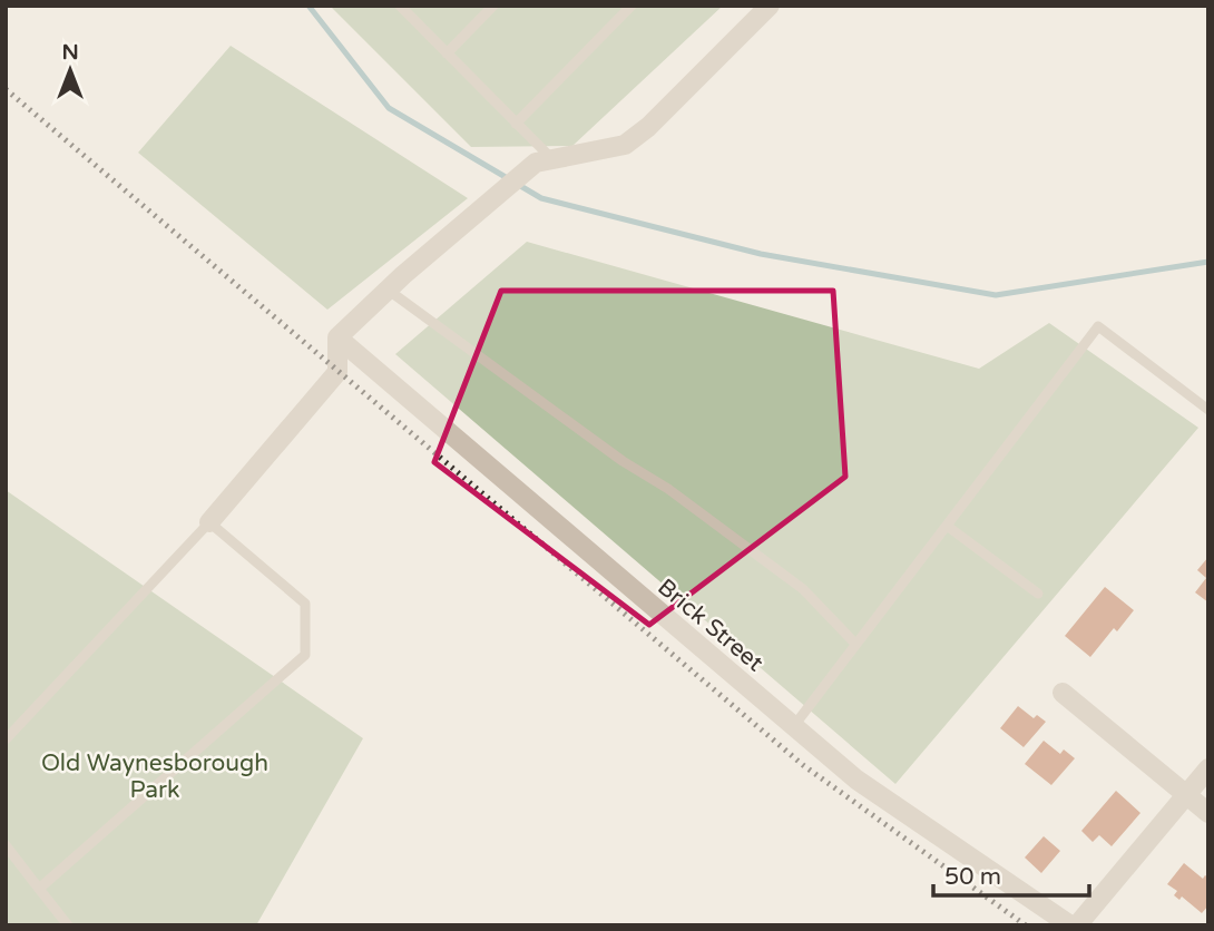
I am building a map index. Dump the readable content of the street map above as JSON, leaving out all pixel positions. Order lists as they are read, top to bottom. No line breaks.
{"streets":{"street":["Brick Street"]},"parks":["Old Waynesborough Park"],"scale_bar":"50 m","north":"top"}
